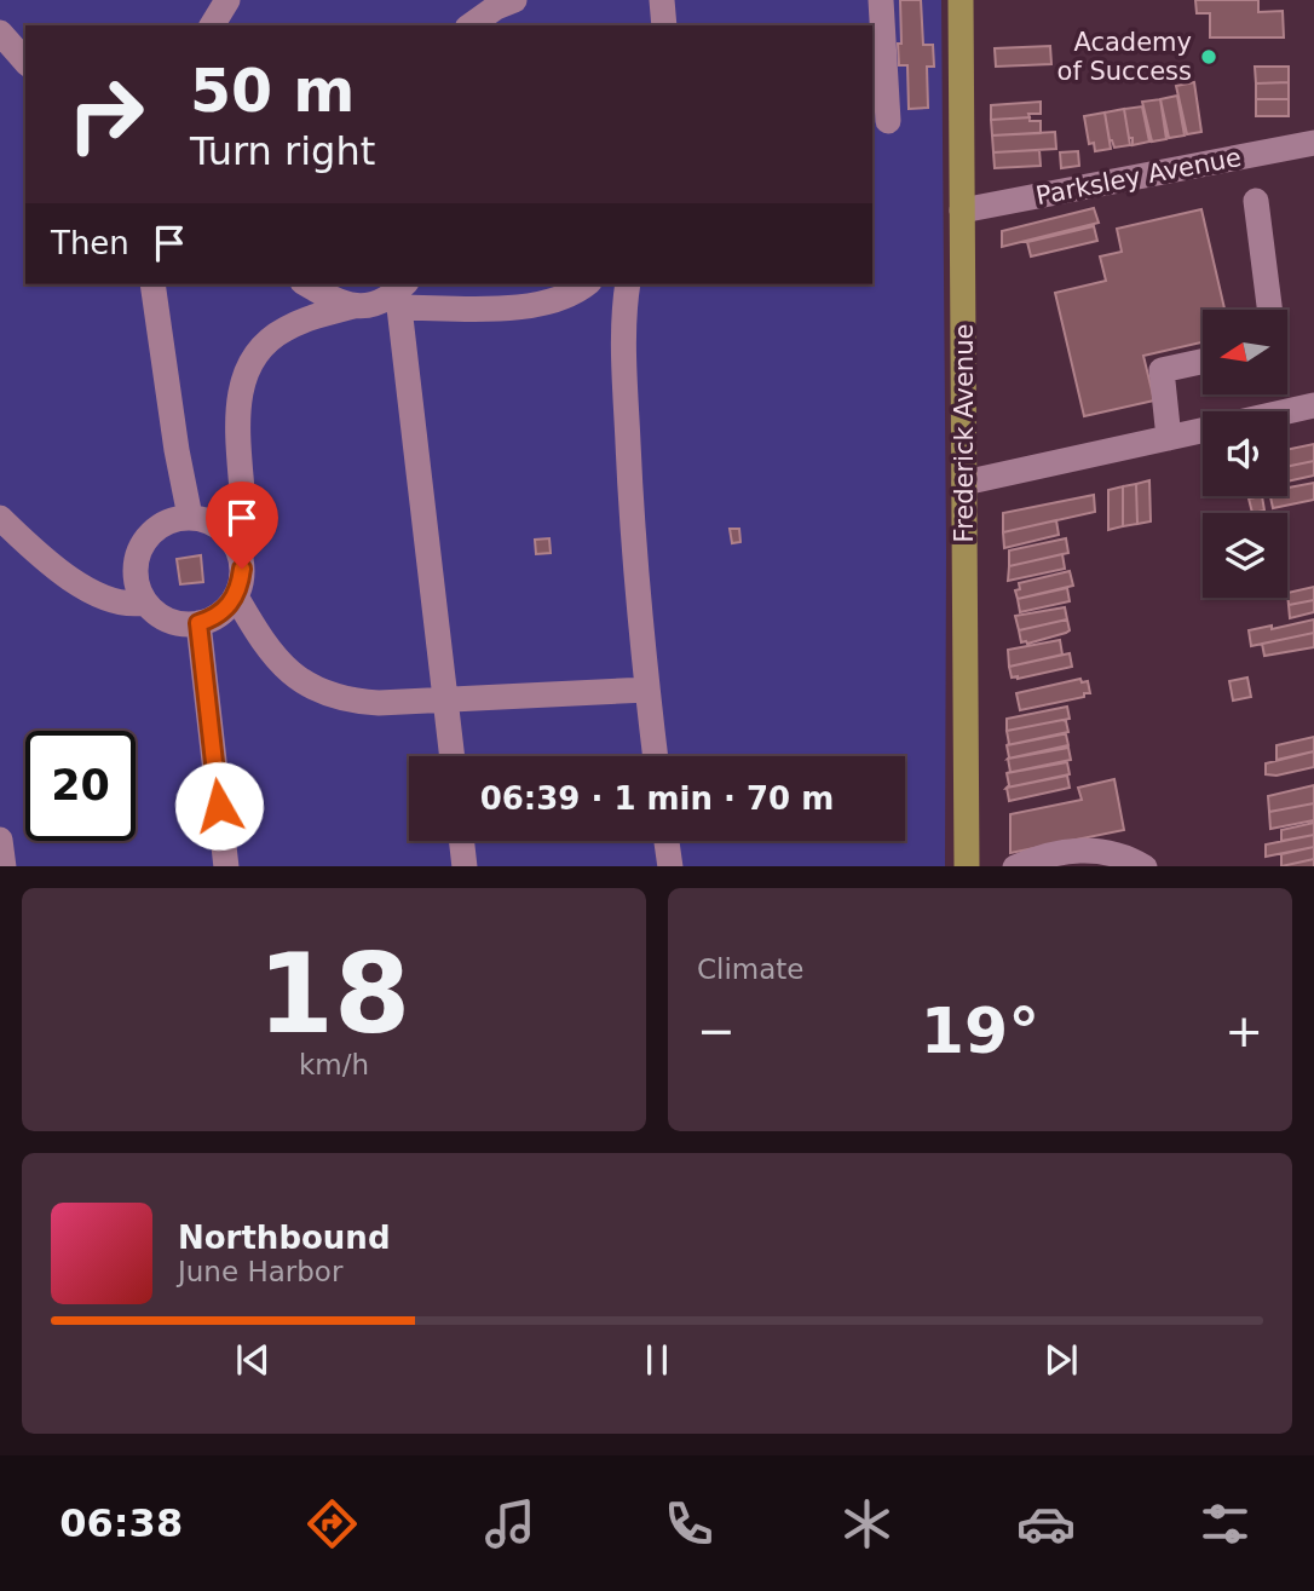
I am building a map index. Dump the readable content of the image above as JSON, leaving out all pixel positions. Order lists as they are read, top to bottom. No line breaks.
{"streets":{"main road":["Frederick Avenue"],"street":["Parksley Avenue"]},"crossings":[["Parksley Avenue","Frederick Avenue"]],"places":["Academy of Success"],"north":"left","page":{"turn":["50 m","Turn right"],"then":"Then","limit":"20","trip":"06:39 · 1 min · 70 m","tile":[["18","km/h"],"Climate"],"heat":["−","19°","+"],"song":["Northbound","June Harbor"],"tabs":"06:38"}}
